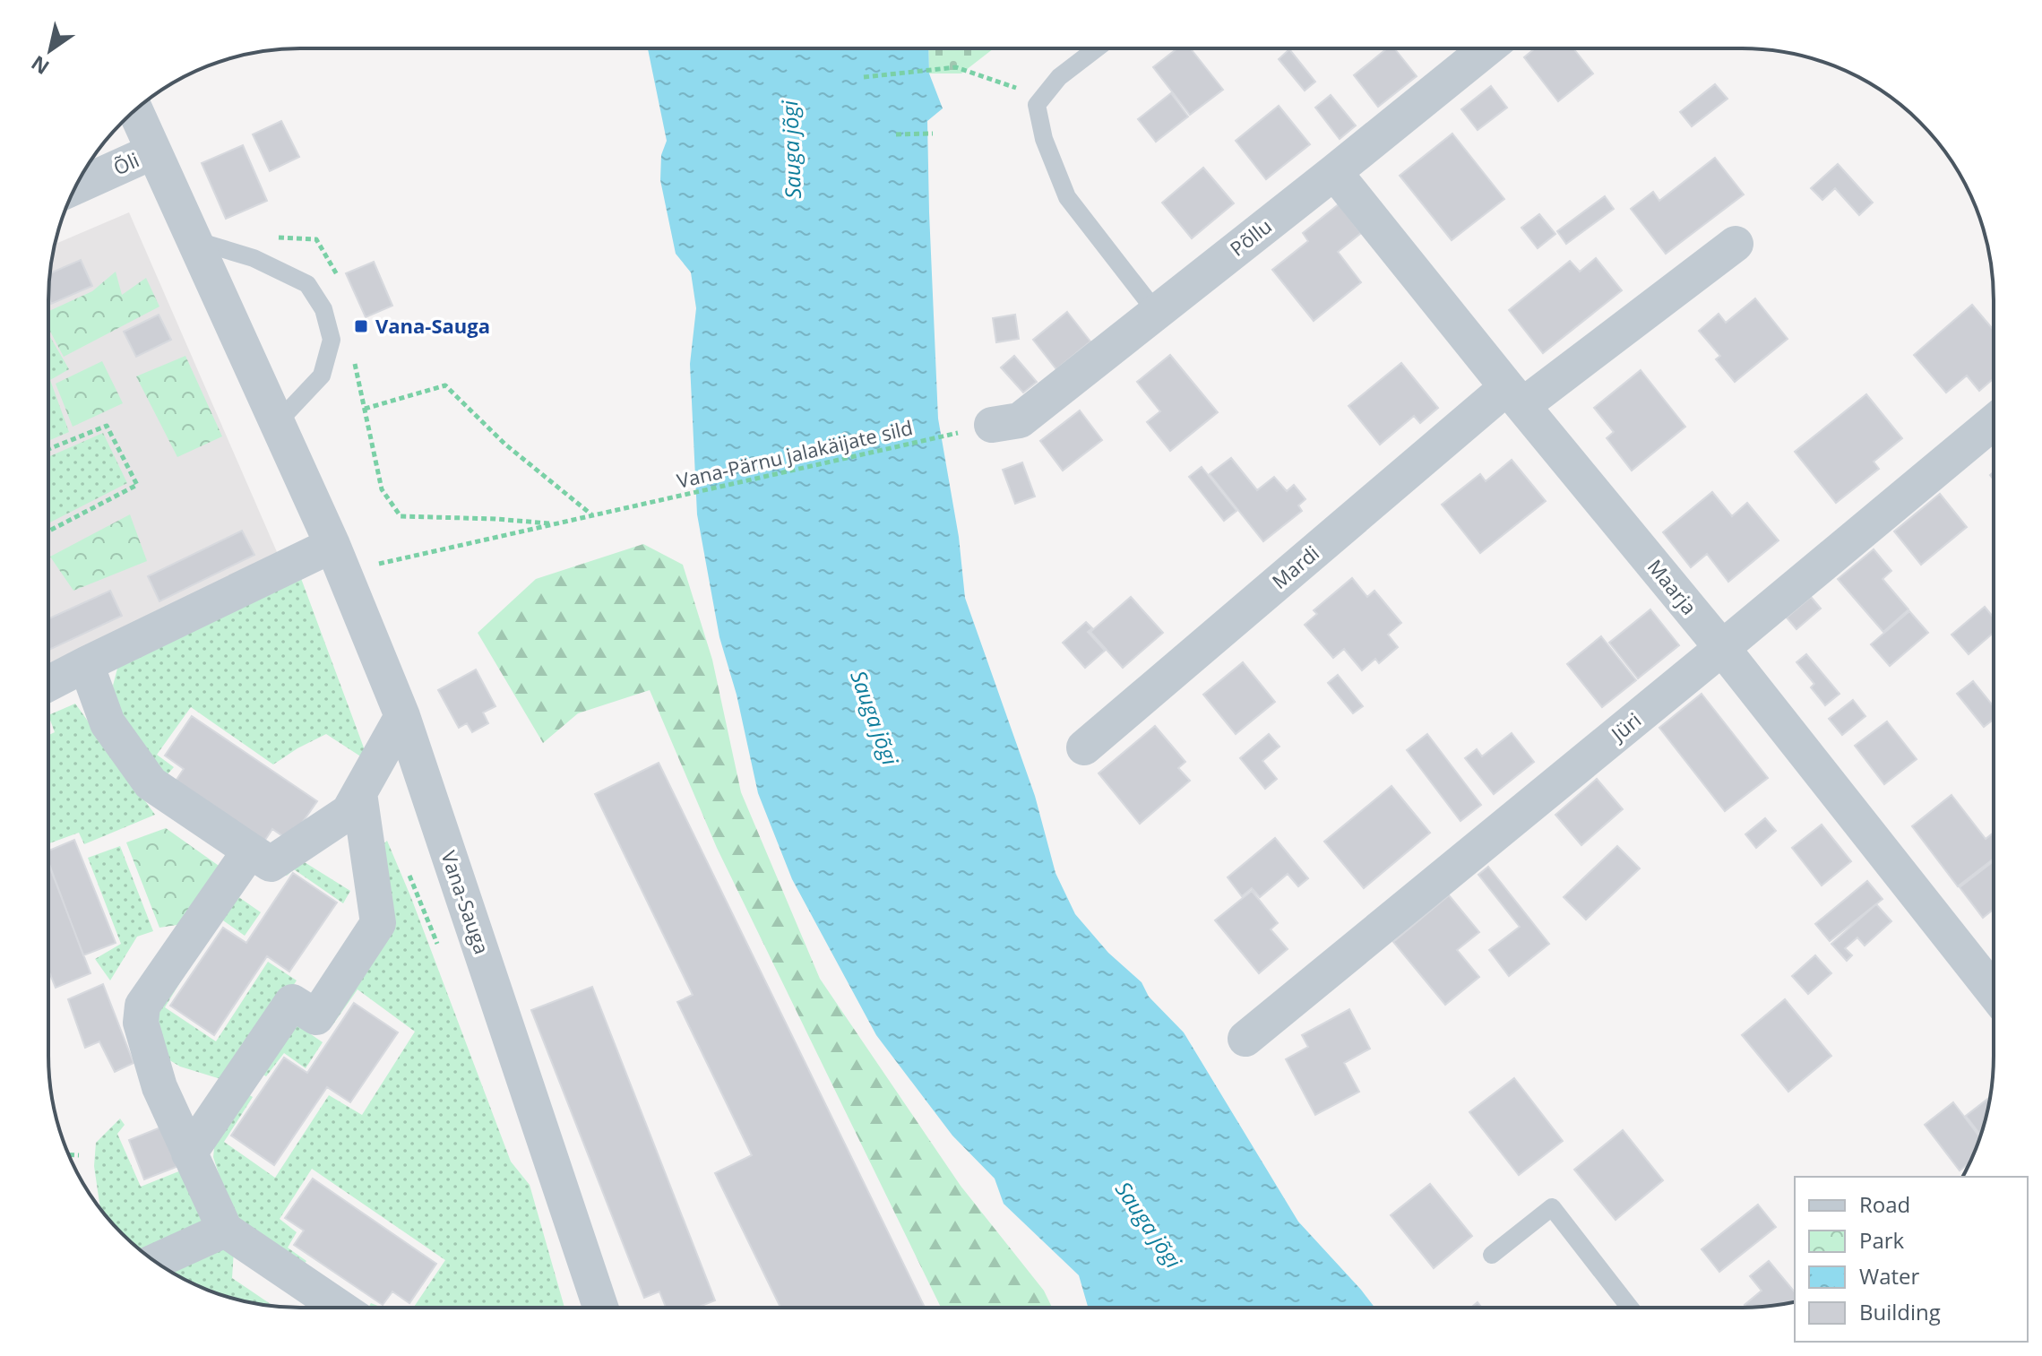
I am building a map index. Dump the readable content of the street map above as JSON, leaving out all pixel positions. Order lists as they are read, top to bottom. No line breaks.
{"streets":{"street":["Õli","Põllu","Mardi","Maarja","Jüri","Vana-Sauga"],"path":["Vana-Pärnu jalakäijate sild"]},"crossings":[["Õli","Vana-Sauga"],["Põllu","Vana-Pärnu jalakäijate sild"],["Põllu","Maarja"],["Vana-Pärnu jalakäijate sild","Vana-Sauga"],["Mardi","Maarja"],["Maarja","Jüri"]],"water":["Sauga jõgi"],"places":{"transit":["Vana-Sauga"]},"legend":["Road","Park","Water","Building"],"north":"bottom left"}
